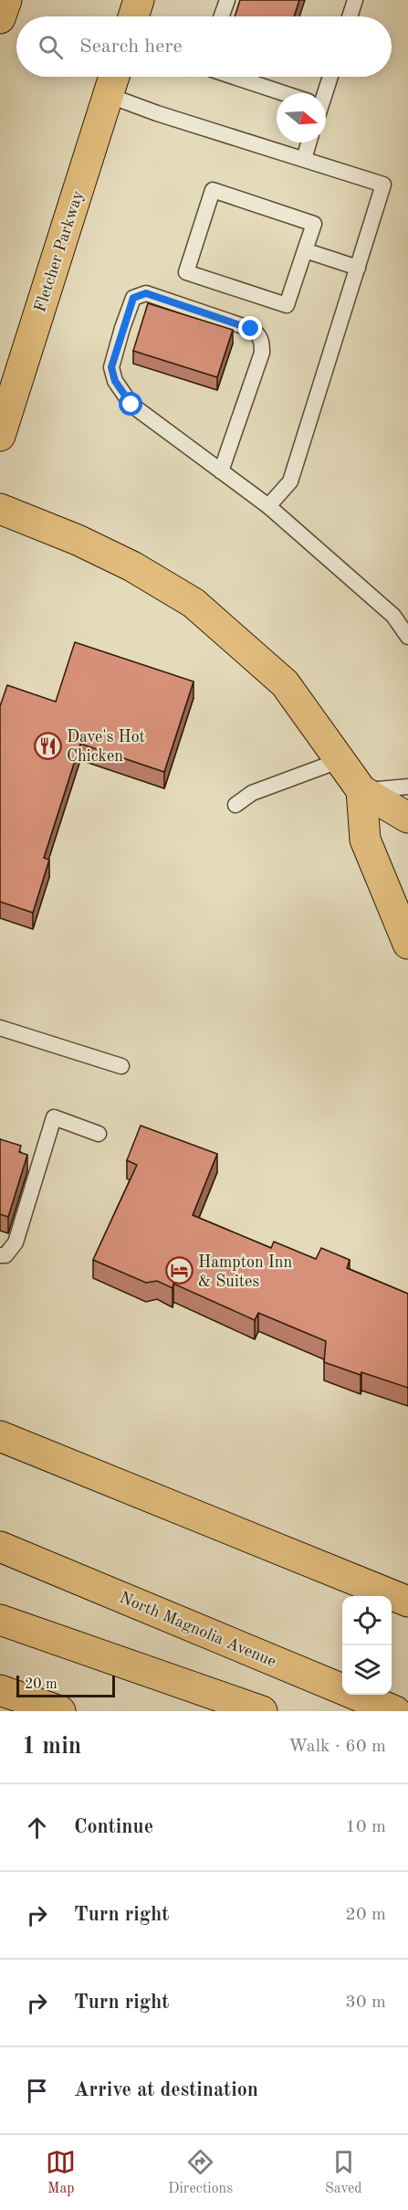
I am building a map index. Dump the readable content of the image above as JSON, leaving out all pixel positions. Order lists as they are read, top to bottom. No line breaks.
{"streets":{"main road":["Fletcher Parkway","North Magnolia Avenue"]},"places":{"restaurant":["Dave's Hot Chicken"],"hotel":["Hampton Inn & Suites"]},"scale_bar":"20 m","north":"right","page":{"search":"Search here","scale":"20 m","heading":["1 min","Walk · 60 m"],"list":[["Continue","10 m"],["Turn right","20 m"],["Turn right","30 m"],"Arrive at destination"],"nav":["Map","Directions","Saved"]}}
